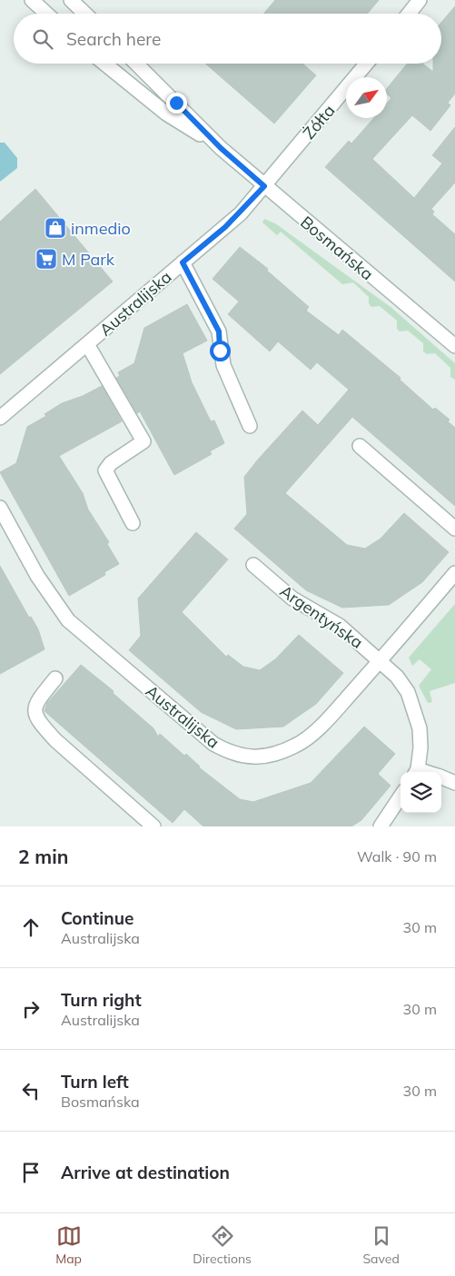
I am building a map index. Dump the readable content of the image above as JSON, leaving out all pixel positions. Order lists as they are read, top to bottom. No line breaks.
{"streets":{"street":["Żółta","Bosmańska","Australijska","Argentyńska"]},"crossings":[["Żółta","Bosmańska"],["Żółta","Australijska"],["Bosmańska","Australijska"],["Australijska","Argentyńska"]],"places":{"shop":["inmedio"],"supermarket":["M Park"]},"north":"top right","page":{"search":"Search here","heading":["2 min","Walk · 90 m"],"list":[["Continue","Australijska","30 m"],["Turn right","Australijska","30 m"],["Turn left","Bosmańska","30 m"],"Arrive at destination"],"nav":["Map","Directions","Saved"]}}
